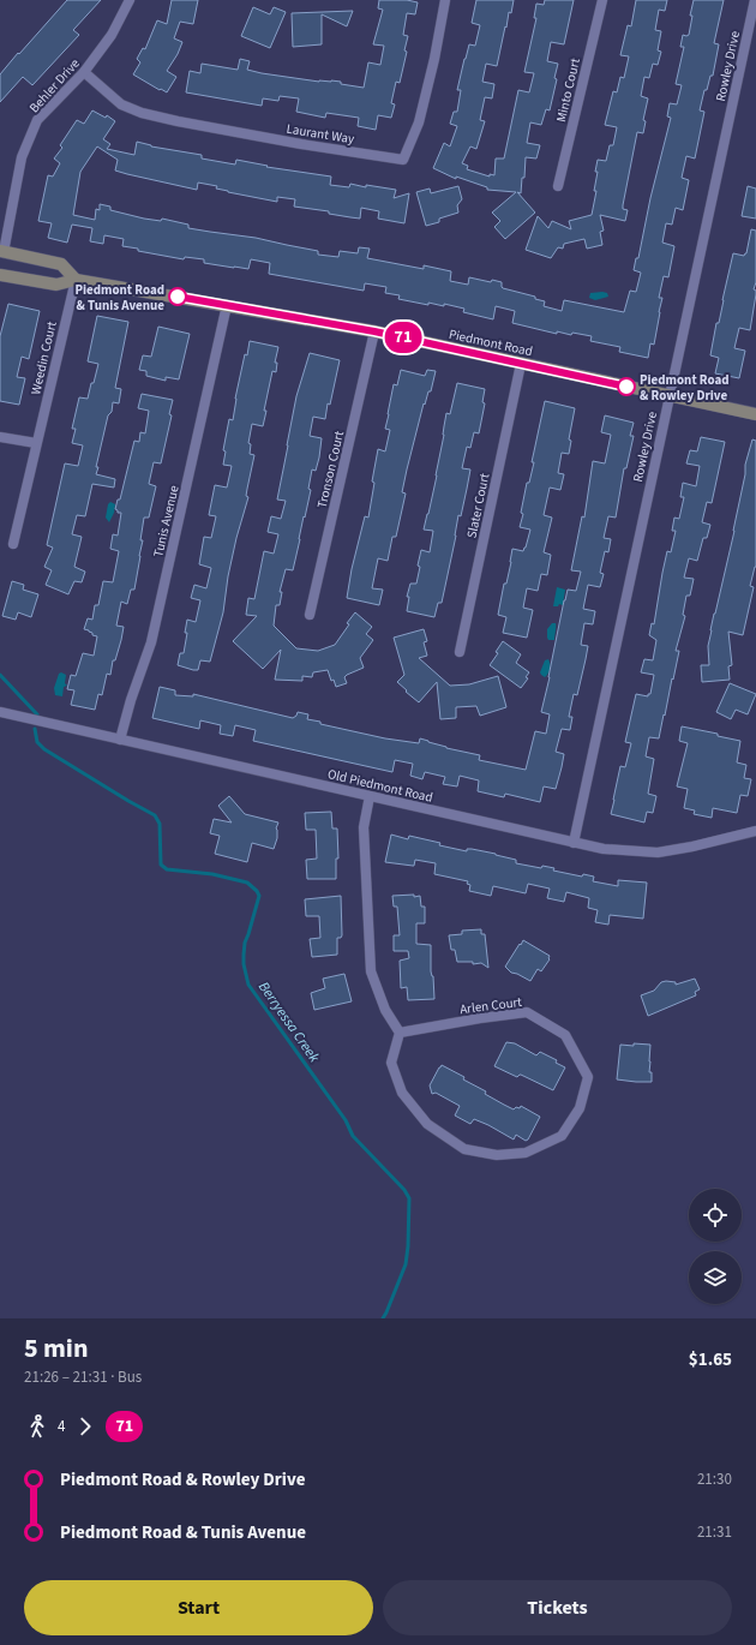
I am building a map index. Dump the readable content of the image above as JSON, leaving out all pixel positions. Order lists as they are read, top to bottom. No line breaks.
{"streets":{"main road":["Piedmont Road"],"street":["Rowley Drive","Behler Drive","Minto Court","Laurant Way","Weedin Court","Tronson Court","Slater Court","Tunis Avenue","Old Piedmont Road","Arlen Court"]},"crossings":[["Rowley Drive","Piedmont Road"],["Rowley Drive","Old Piedmont Road"],["Behler Drive","Laurant Way"],["Piedmont Road","Weedin Court"],["Piedmont Road","Tronson Court"],["Piedmont Road","Slater Court"],["Piedmont Road","Tunis Avenue"],["Tunis Avenue","Old Piedmont Road"]],"water":["Berryessa Creek"],"places":["Piedmont Road & Tunis Avenue","Piedmont Road & Rowley Drive"],"lines":["bus line 71"],"page":{"on_map":"71","heading":["5 min","21:26 – 21:31 · Bus","$1.65"],"legs":["4","71"],"list":[{"name":"Piedmont Road & Rowley Drive","value":"21:30"},{"name":"Piedmont Road & Tunis Avenue","value":"21:31"}],"buttons":["Start","Tickets"]}}
